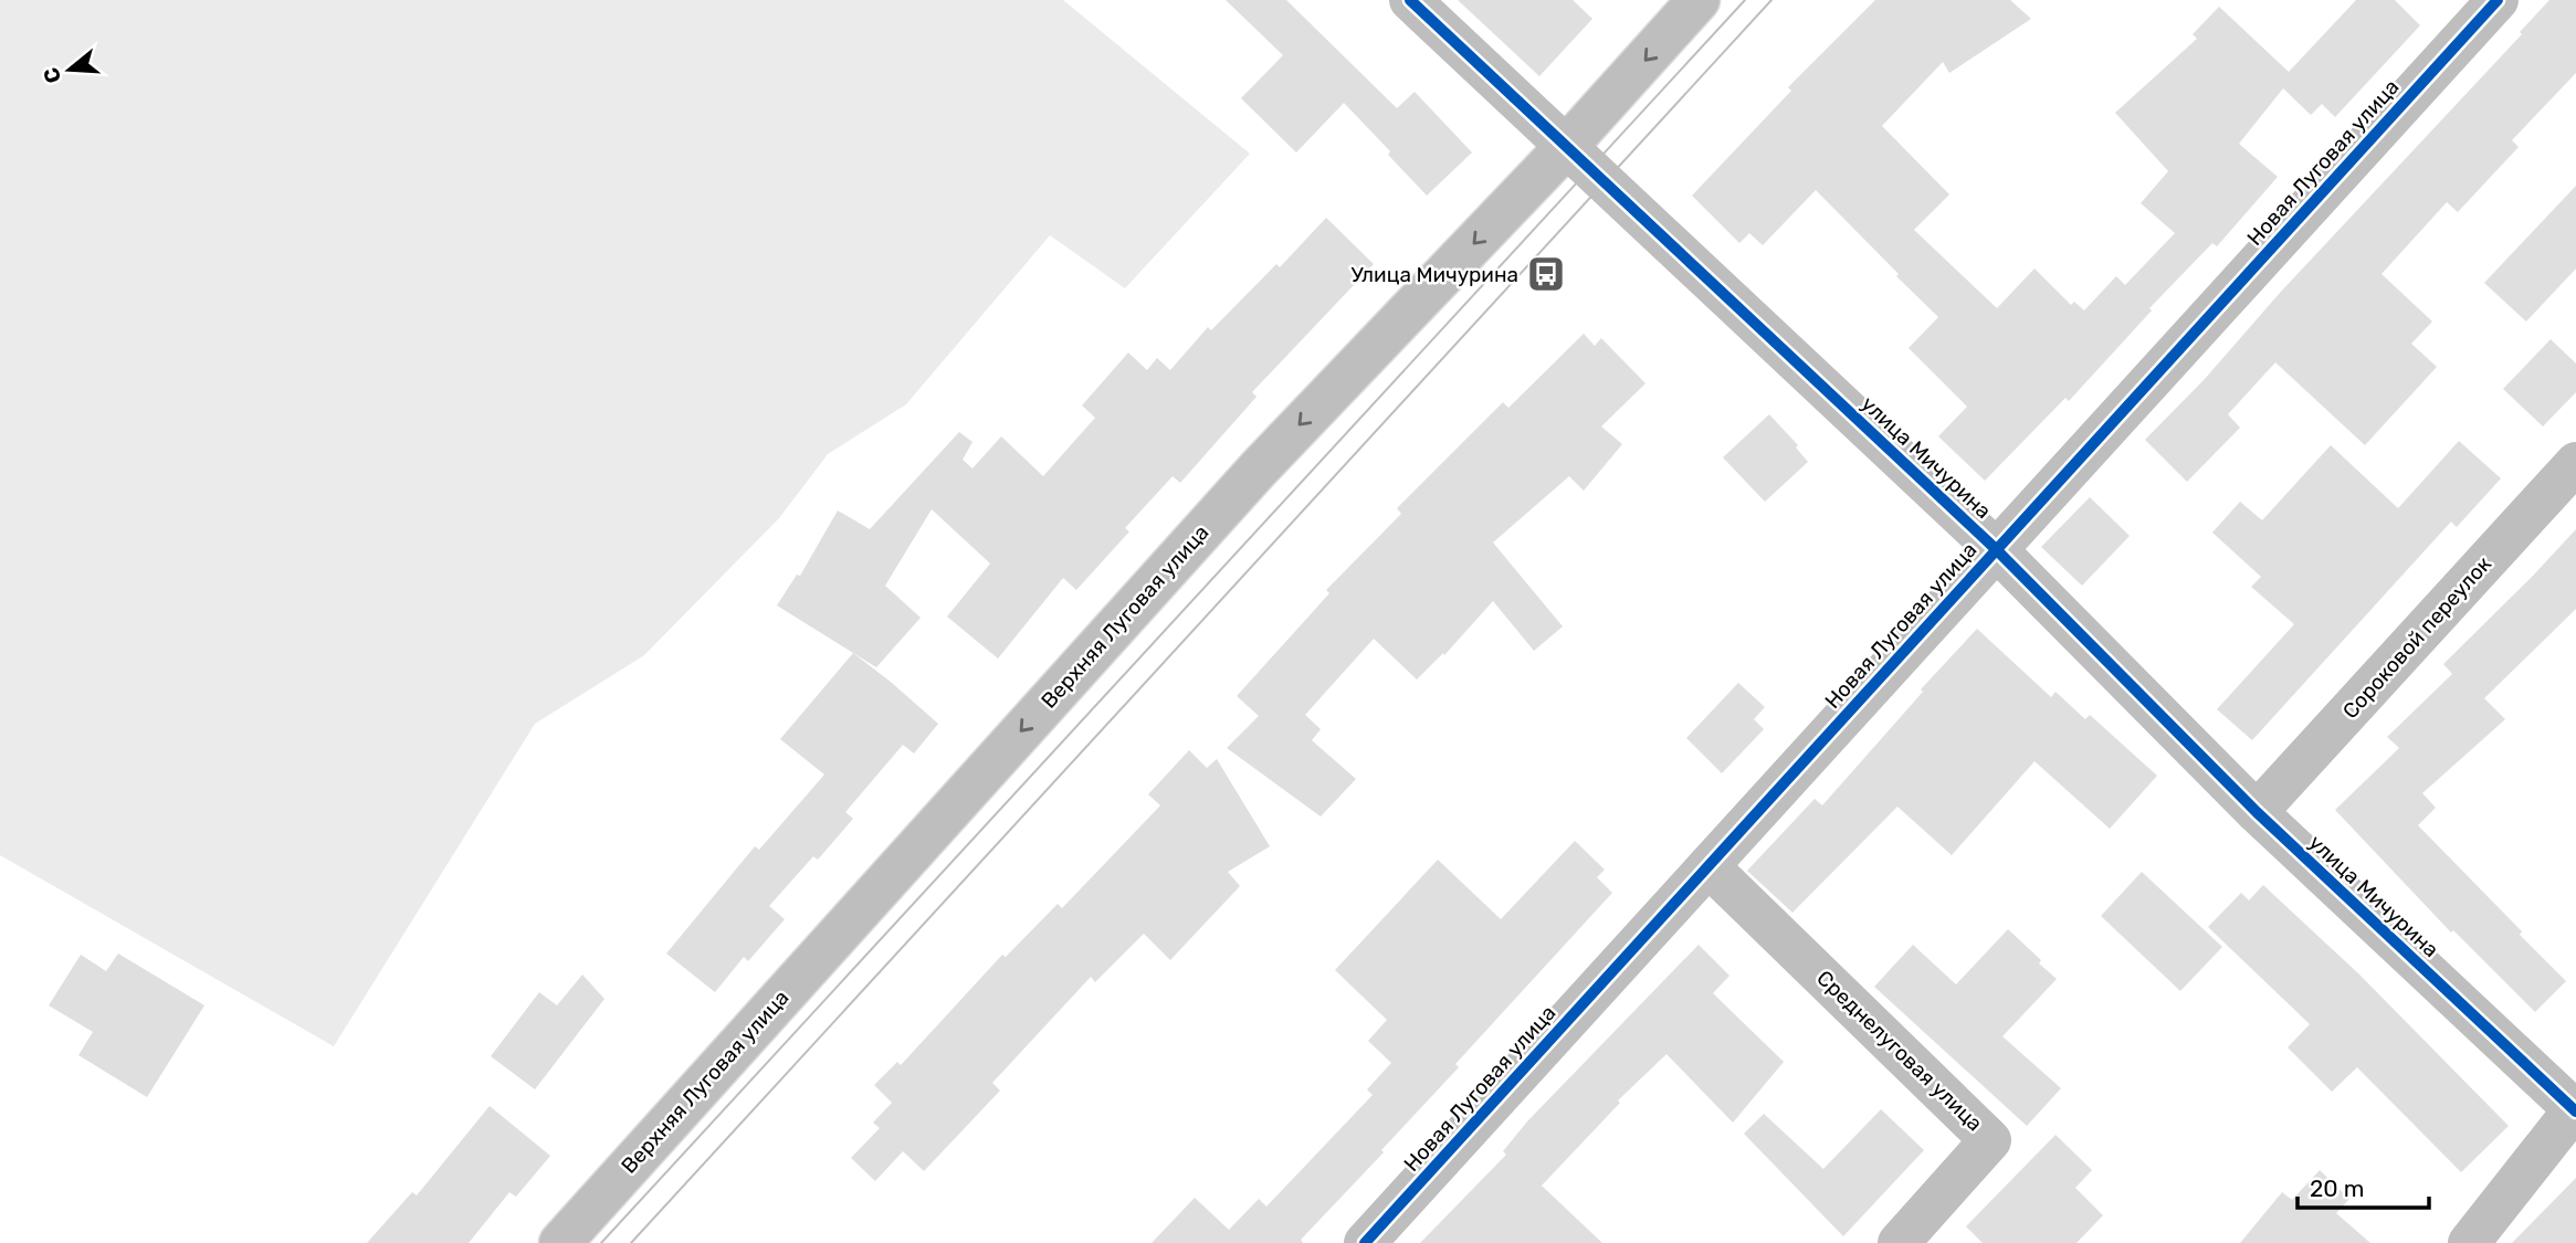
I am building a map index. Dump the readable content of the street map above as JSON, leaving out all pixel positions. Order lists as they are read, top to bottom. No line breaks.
{"streets":{"street":["Новая Луговая улица","улица Мичурина","Верхняя Луговая улица","Сороковой переулок","Среднелуговая улица"]},"crossings":[["Новая Луговая улица","улица Мичурина"],["Новая Луговая улица","Среднелуговая улица"],["улица Мичурина","Верхняя Луговая улица"],["улица Мичурина","Сороковой переулок"]],"one_way":["Верхняя Луговая улица"],"places":{"bus stop":["Улица Мичурина"]},"scale_bar":"20 m","north":"left"}
